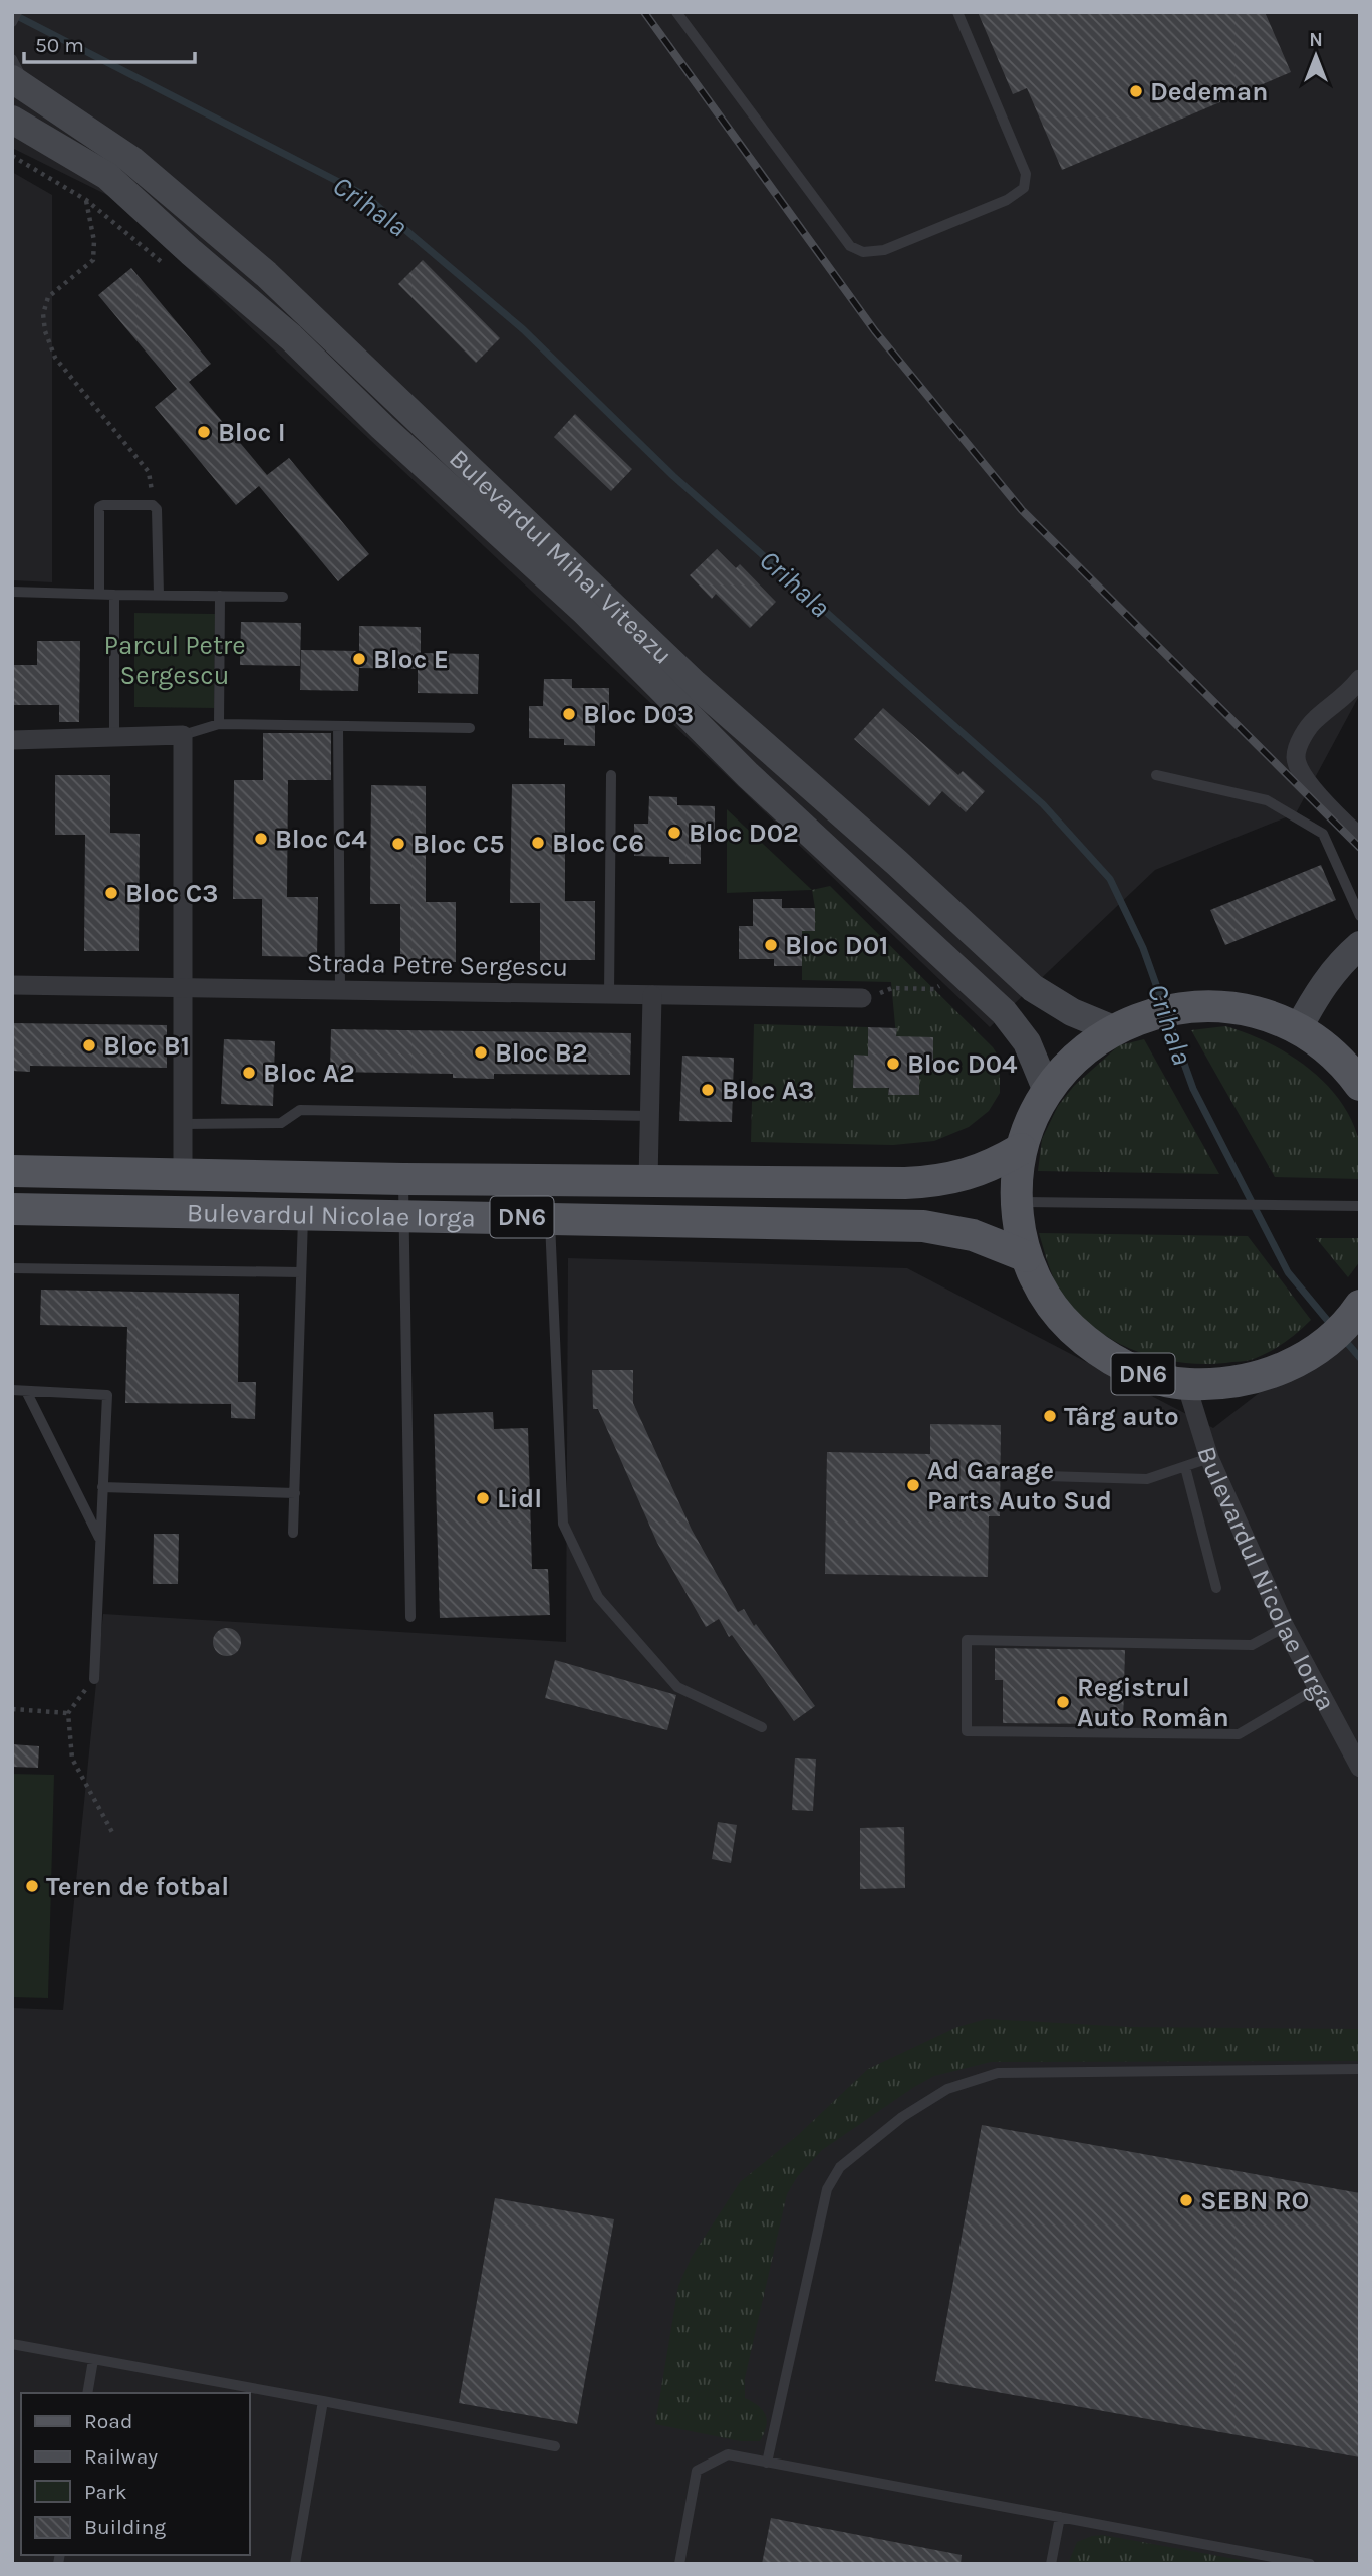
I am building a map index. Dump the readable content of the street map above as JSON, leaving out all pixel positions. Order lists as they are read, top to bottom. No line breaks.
{"streets":{"main road":["Bulevardul Mihai Viteazu","Bulevardul Nicolae Iorga","DN6"],"street":["Strada Petre Sergescu"]},"crossings":[["Bulevardul Mihai Viteazu","DN6"],["Bulevardul Nicolae Iorga","DN6"]],"water":["Crihala"],"parks":["Parcul Petre Sergescu"],"places":["Dedeman","Bloc I","Bloc E","Bloc D03","Bloc D02","Bloc C4","Bloc C6","Bloc C5","Bloc C3","Bloc D01","Bloc B1","Bloc B2","Bloc D04","Bloc A2","Bloc A3","Târg auto","Ad Garage Parts Auto Sud","Lidl","Registrul Auto Român","Teren de fotbal","SEBN RO"],"legend":["Road","Railway","Park","Building"],"scale_bar":"50 m","north":"top"}
